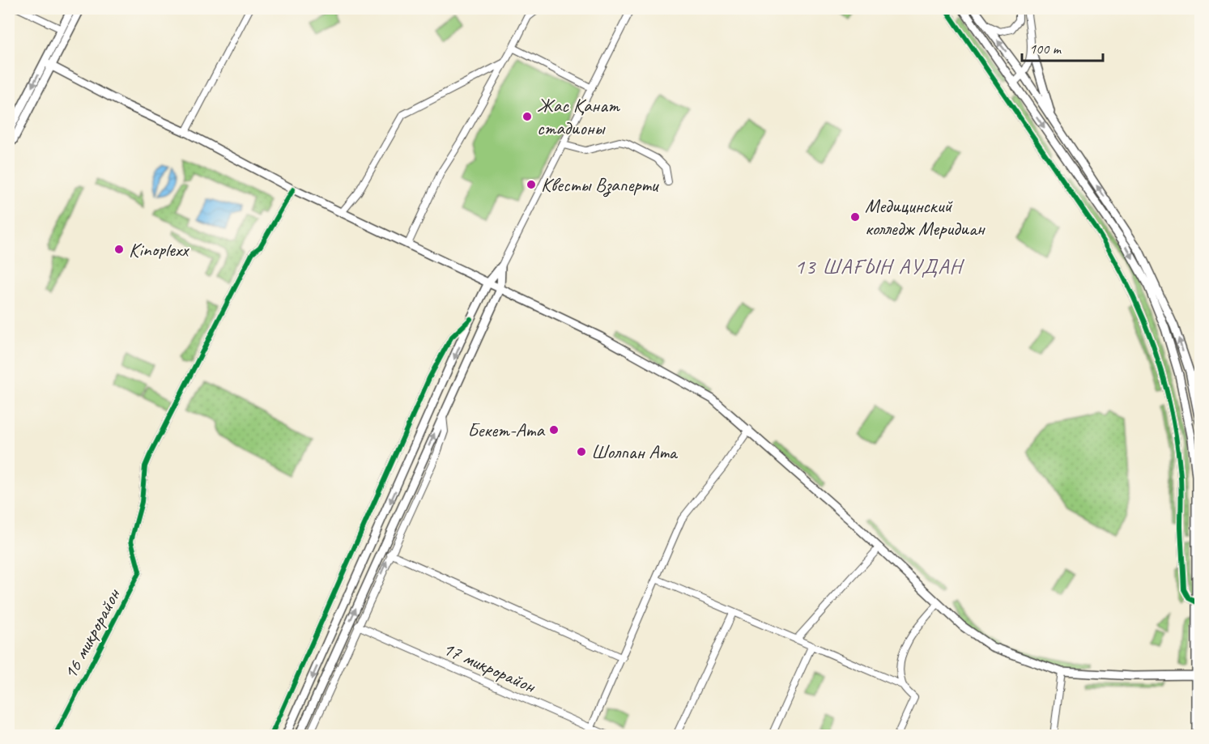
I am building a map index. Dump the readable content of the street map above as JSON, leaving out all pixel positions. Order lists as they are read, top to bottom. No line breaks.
{"streets":{"street":["16 микрорайон","17 микрорайон"]},"districts":["13 ШАҒЫН АУДАН"],"places":["Жас Қанат стадионы","Квесты Взаперти","Медицинский колледж Меридиан","Kinoplexx","Бекет-Ата","Шолпан Ата"],"scale_bar":"100 m"}
